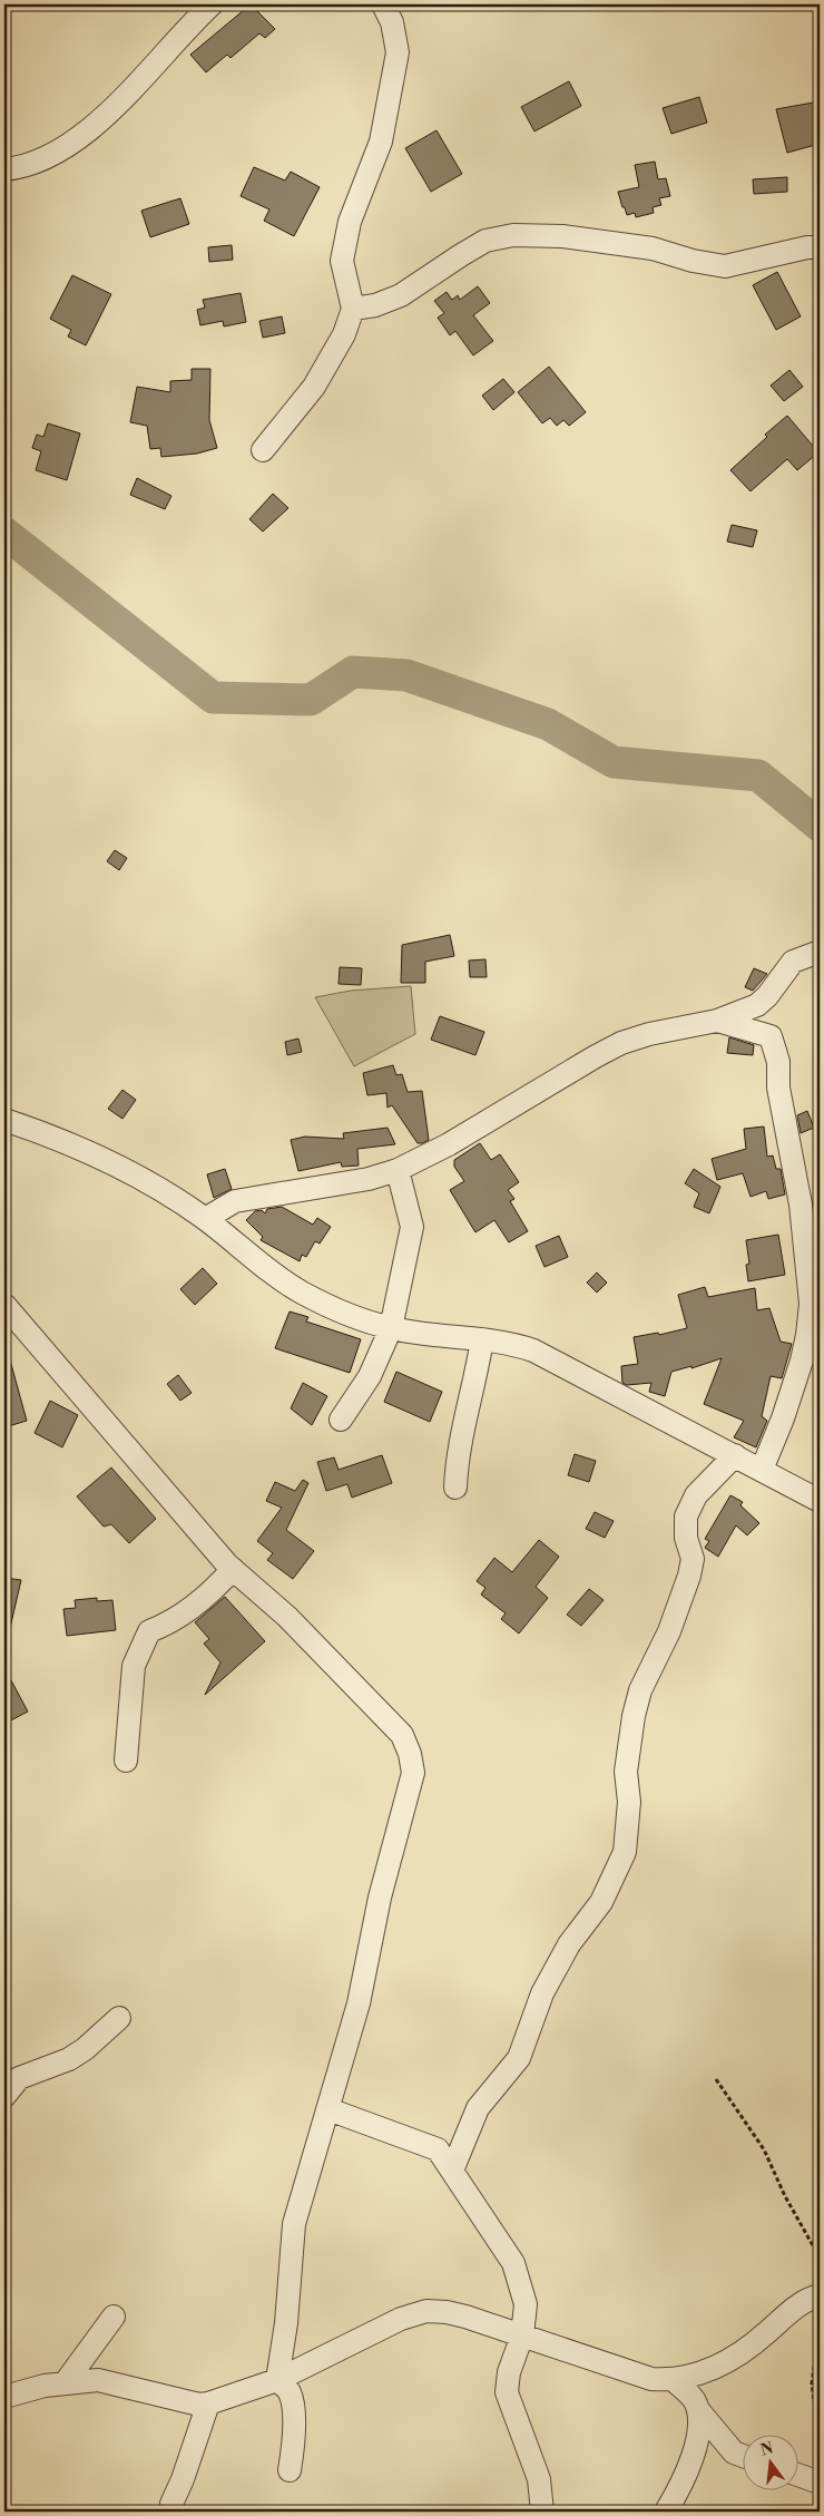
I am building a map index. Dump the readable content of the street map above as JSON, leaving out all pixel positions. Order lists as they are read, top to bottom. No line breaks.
{"north":"top"}
